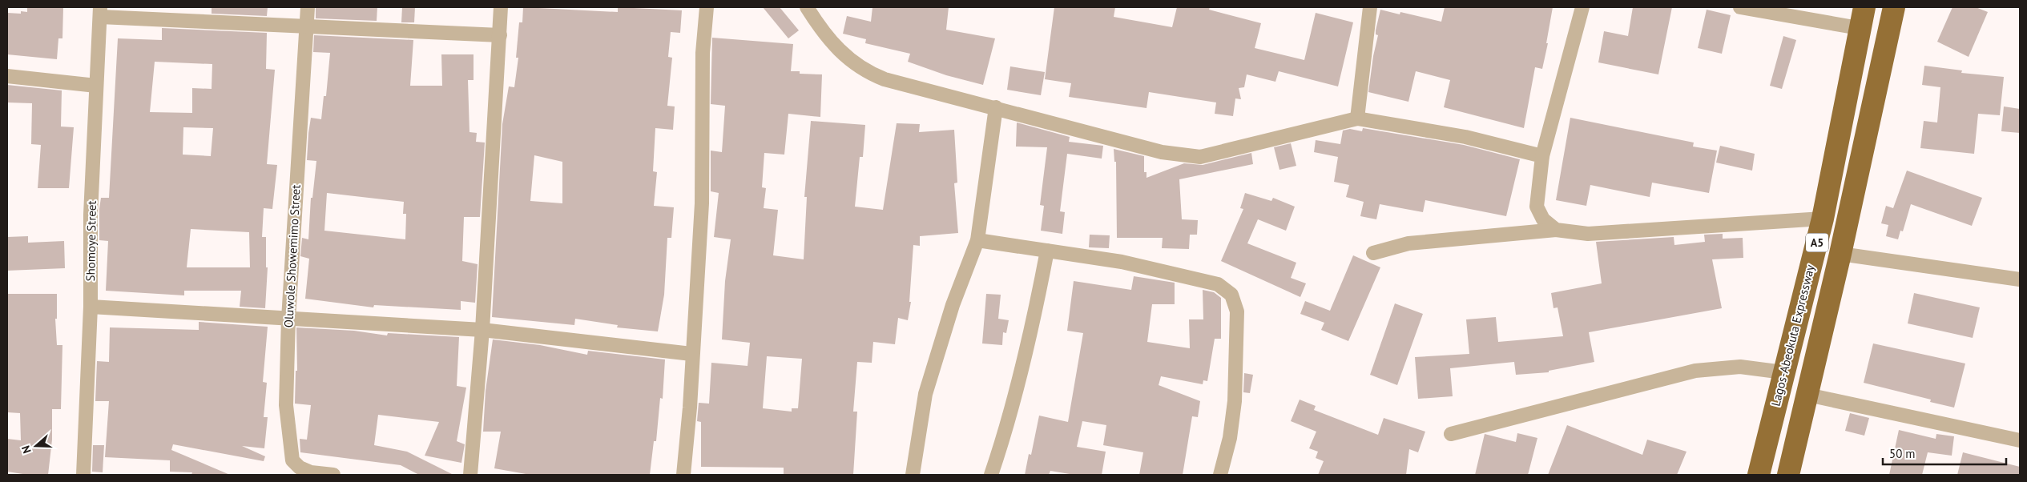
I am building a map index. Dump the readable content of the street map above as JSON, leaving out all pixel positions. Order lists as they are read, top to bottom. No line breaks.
{"streets":{"highway":["A5","Lagos-Abeokuta Expressway"],"street":["Shomoye Street","Oluwole Showemimo Street"]},"scale_bar":"50 m","north":"left"}
